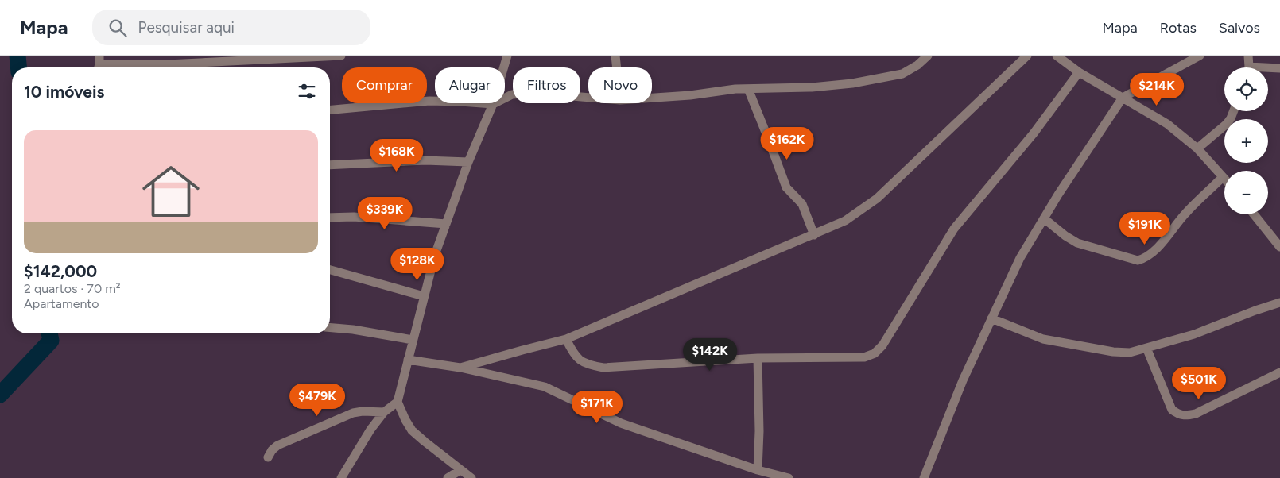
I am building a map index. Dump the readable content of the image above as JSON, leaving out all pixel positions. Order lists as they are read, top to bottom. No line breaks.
{"page":{"header":"Mapa","search":"Pesquisar aqui","nav":["Mapa","Rotas","Salvos"],"map_buttons":["+","−"],"chip":["Comprar","Alugar","Filtros","Novo"],"heading":"10 imóveis","price":["$214K","$162K","$168K","$339K","$191K","$128K","$142K","$501K","$479K","$171K"],"list":[{"name":"$142,000","note":"2 quartos · 70 m² · Apartamento"}]}}
